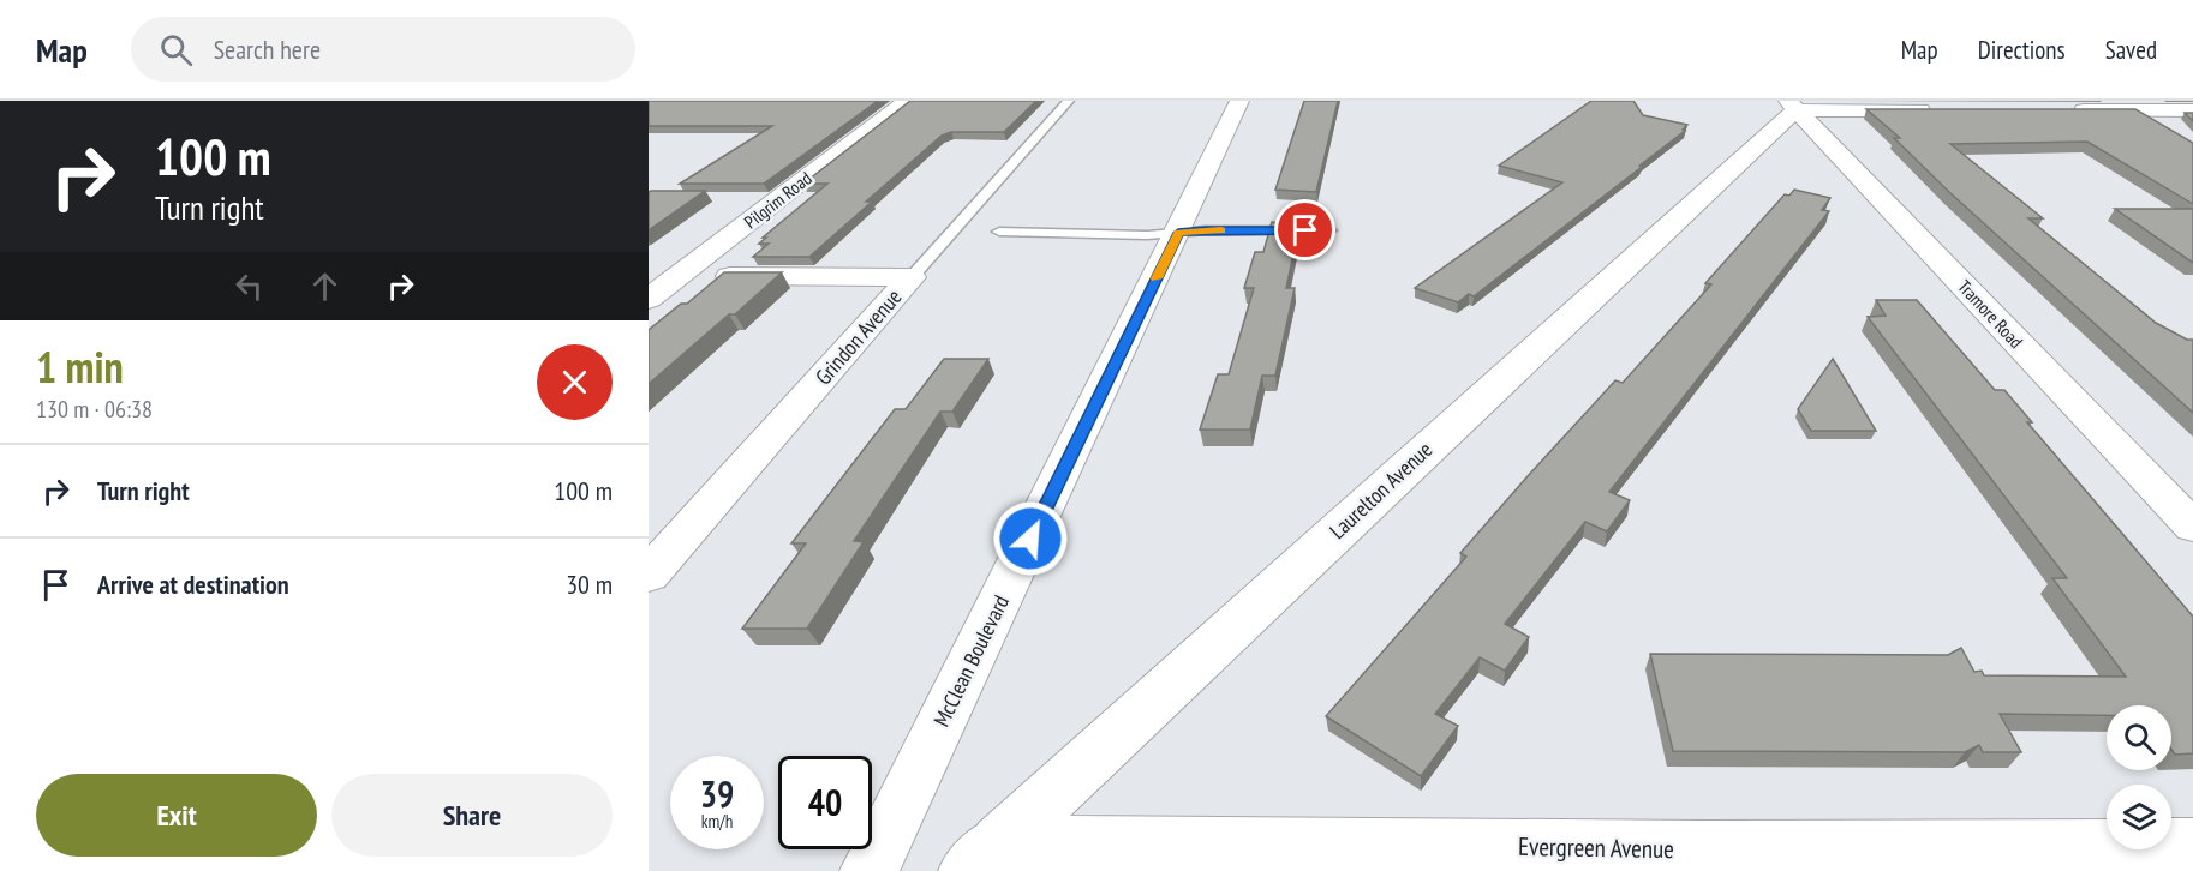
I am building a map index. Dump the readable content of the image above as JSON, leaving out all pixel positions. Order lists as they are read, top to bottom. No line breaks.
{"streets":{"street":["Pilgrim Road","Tramore Road","Grindon Avenue","Laurelton Avenue","McClean Boulevard","Evergreen Avenue"]},"crossings":[["Tramore Road","Laurelton Avenue"],["Laurelton Avenue","Evergreen Avenue"]],"page":{"header":"Map","search":"Search here","nav":["Map","Directions","Saved"],"turn":["100 m","Turn right"],"heading":["1 min","130 m · 06:38"],"list":[{"name":"Turn right","value":"100 m"},{"name":"Arrive at destination","value":"30 m"}],"speed":"39 km/h","limit":"40","buttons":["Exit","Share"]}}
